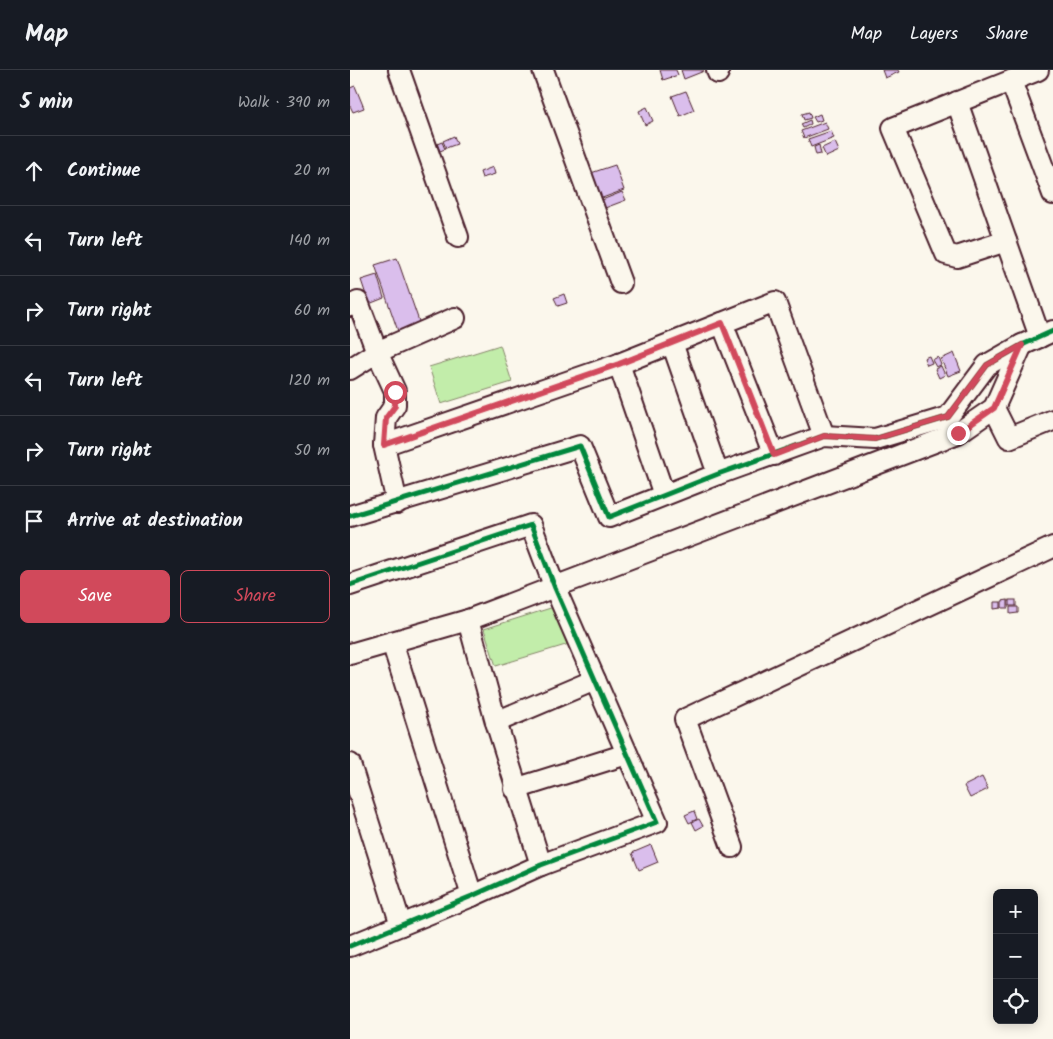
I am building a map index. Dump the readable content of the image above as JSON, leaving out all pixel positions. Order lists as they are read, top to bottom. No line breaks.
{"page":{"header":"Map","nav":["Map","Layers","Share"],"heading":["5 min","Walk · 390 m"],"list":[["Continue","20 m"],["Turn left","140 m"],["Turn right","60 m"],["Turn left","120 m"],["Turn right","50 m"],"Arrive at destination"],"buttons":["Save","Share"],"map_buttons":["+","−"]}}
